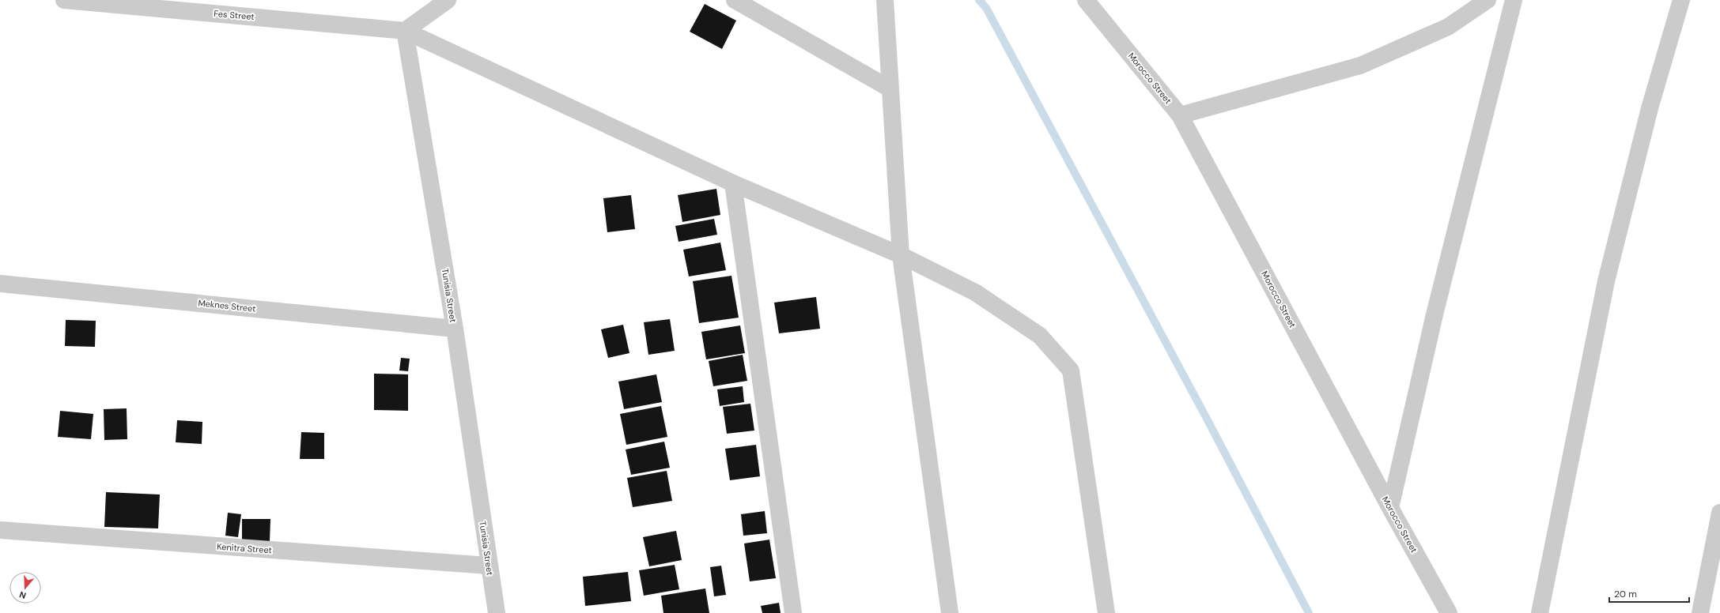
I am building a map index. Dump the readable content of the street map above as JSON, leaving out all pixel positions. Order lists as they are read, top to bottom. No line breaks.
{"streets":{"street":["Fes Street","Morocco Street","Tunisia Street","Meknes Street","Kenitra Street"]},"crossings":[["Fes Street","Tunisia Street"],["Tunisia Street","Meknes Street"],["Tunisia Street","Kenitra Street"]],"scale_bar":"20 m","north":"bottom"}
